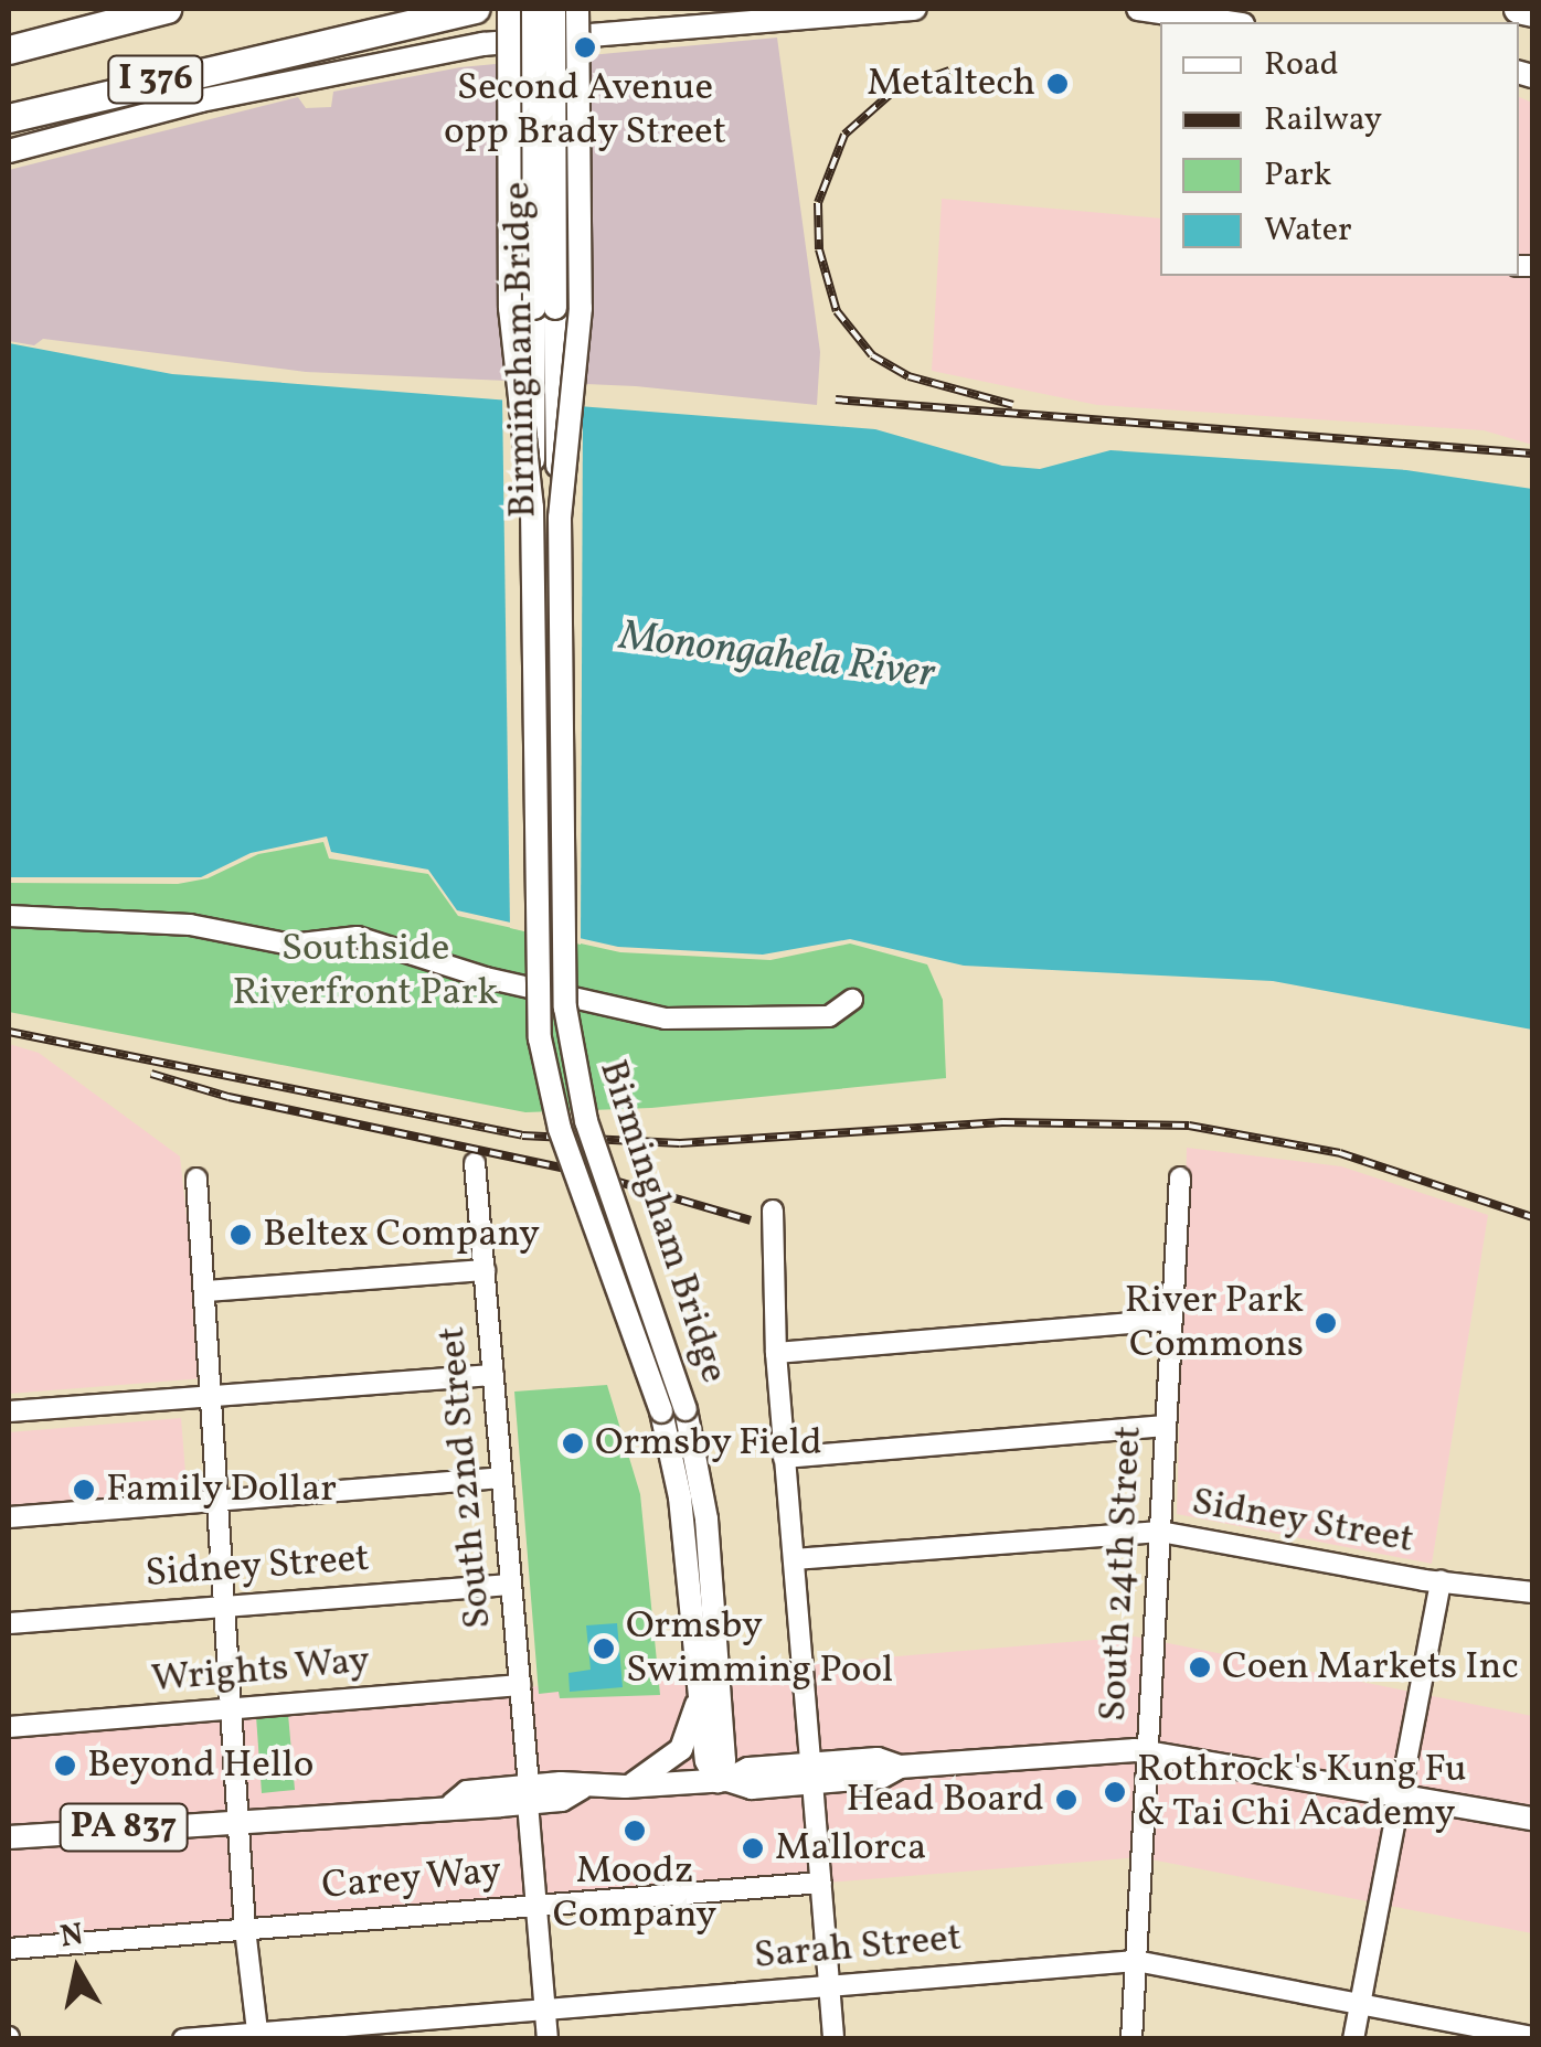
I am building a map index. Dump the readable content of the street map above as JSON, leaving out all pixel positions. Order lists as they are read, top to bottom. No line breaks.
{"streets":{"highway":["I 376"],"main road":["Birmingham Bridge","PA 837"],"street":["South 22nd Street","Sidney Street","South 24th Street","Wrights Way","Carey Way","Sarah Street"]},"crossings":[["Birmingham Bridge","PA 837"],["South 22nd Street","Sidney Street"],["South 22nd Street","Wrights Way"],["South 22nd Street","PA 837"],["South 22nd Street","Carey Way"],["South 22nd Street","Sarah Street"],["Sidney Street","South 24th Street"],["South 24th Street","PA 837"],["South 24th Street","Sarah Street"]],"water":["Monongahela River"],"parks":["Southside Riverfront Park"],"places":["Second Avenue opp Brady Street","Metaltech","Beltex Company","River Park Commons","Ormsby Field","Family Dollar","Ormsby Swimming Pool","Coen Markets Inc","Beyond Hello","Rothrock's Kung Fu & Tai Chi Academy","Head Board","Moodz Company","Mallorca"],"legend":["Road","Railway","Park","Water"],"north":"top"}
